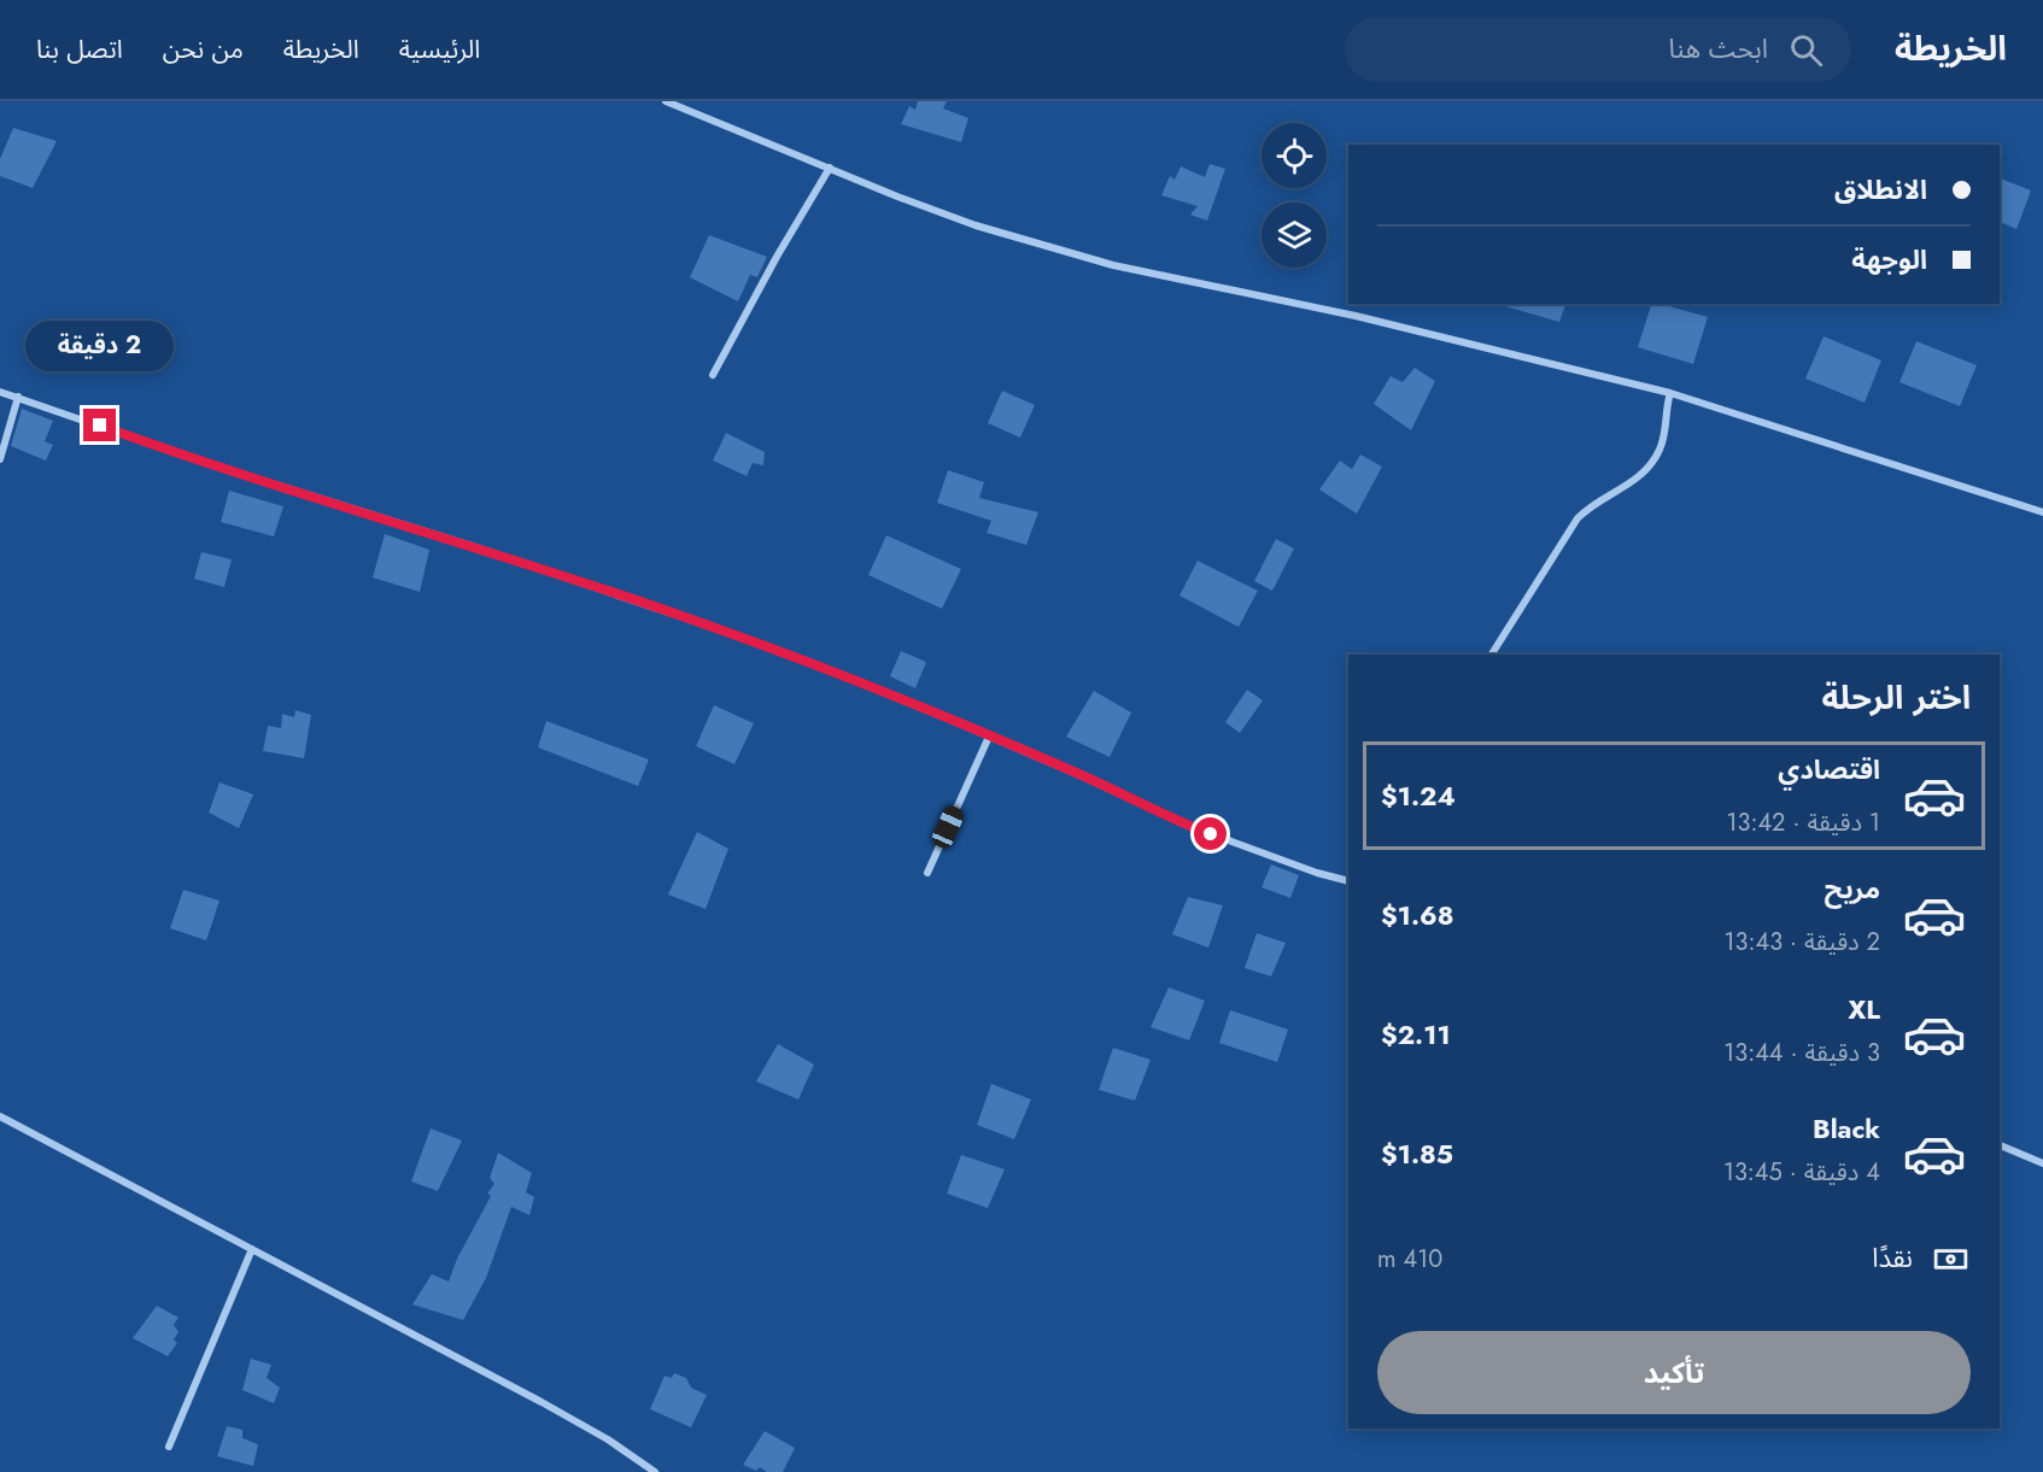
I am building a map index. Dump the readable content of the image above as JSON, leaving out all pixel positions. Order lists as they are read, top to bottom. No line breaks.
{"page":{"header":"الخريطة","search":"ابحث هنا","nav":["الرئيسية","الخريطة","من نحن","اتصل بنا"],"banner":["الانطلاق","الوجهة"],"bubble":"2 دقيقة","heading":"اختر الرحلة","list":[{"name":"اقتصادي","note":"1 دقيقة · 13:42","value":"$1.24"},{"name":"مريح","note":"2 دقيقة · 13:43","value":"$1.68"},{"name":"XL","note":"3 دقيقة · 13:44","value":"$2.11"},{"name":"Black","note":"4 دقيقة · 13:45","value":"$1.85"}],"pay":["نقدًا","410 m"],"buttons":"تأكيد"}}
